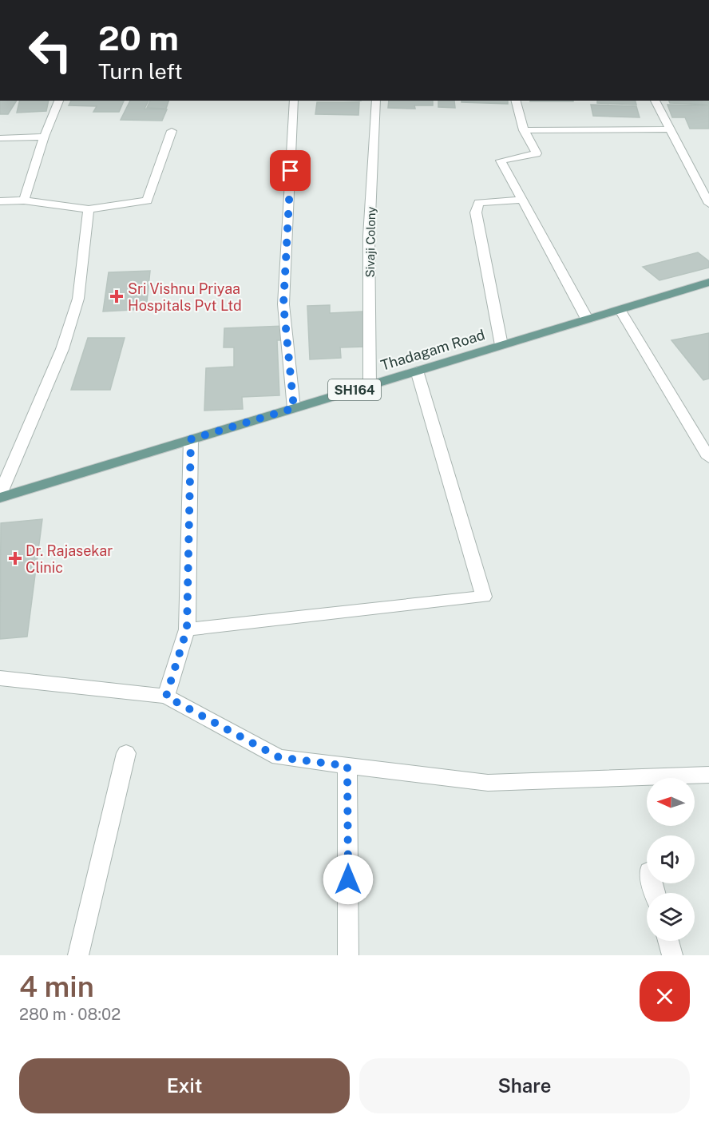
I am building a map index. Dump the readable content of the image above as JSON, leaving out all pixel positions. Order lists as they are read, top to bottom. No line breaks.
{"streets":{"main road":["Thadagam Road","SH164"],"street":["Sivaji Colony"]},"crossings":[["Sivaji Colony","Thadagam Road"]],"places":{"health":["Sri Vishnu Priyaa Hospitals Pvt Ltd","Dr. Rajasekar Clinic"]},"north":"left","page":{"turn":["20 m","Turn left"],"heading":["4 min","280 m · 08:02"],"buttons":["Exit","Share"]}}
